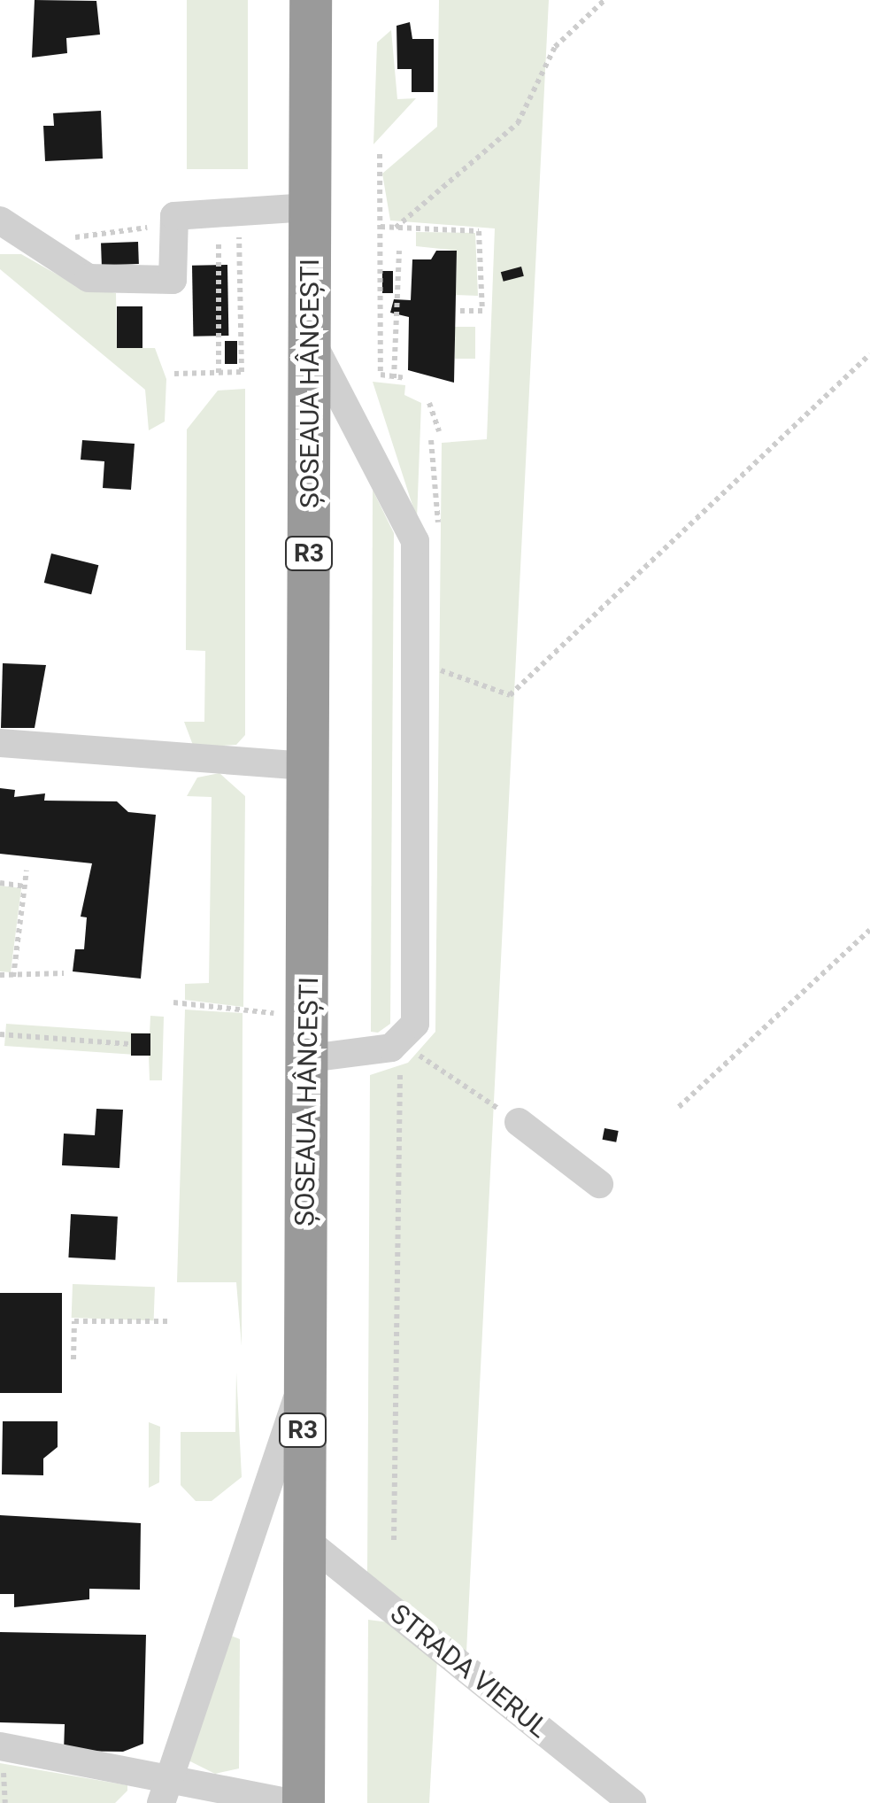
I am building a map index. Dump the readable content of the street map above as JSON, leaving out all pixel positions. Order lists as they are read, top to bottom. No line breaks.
{"streets":{"highway":["ȘOSEAUA HÂNCEȘTI","R3"],"street":["STRADA VIERUL"]},"crossings":[["ȘOSEAUA HÂNCEȘTI","STRADA VIERUL"]]}
